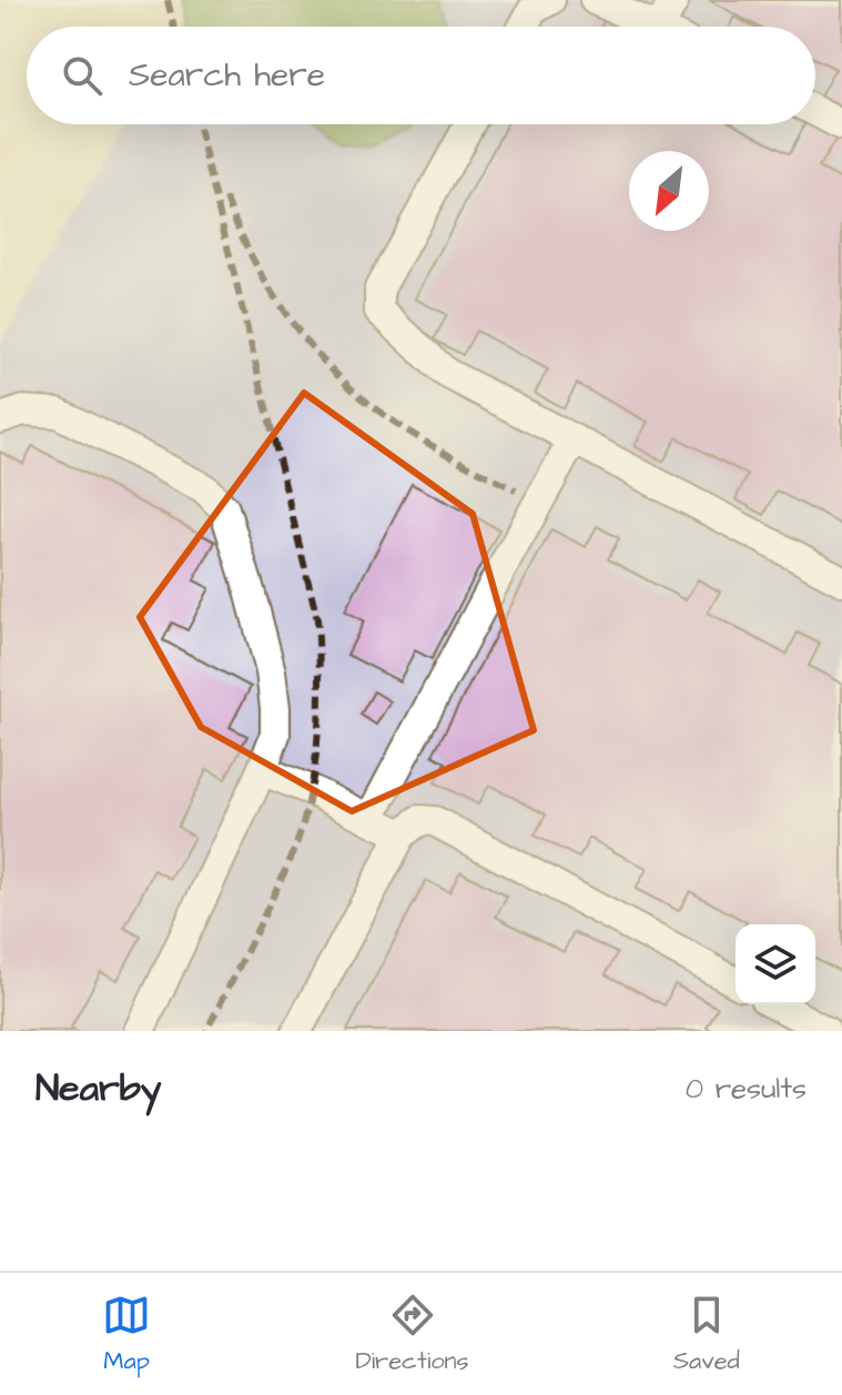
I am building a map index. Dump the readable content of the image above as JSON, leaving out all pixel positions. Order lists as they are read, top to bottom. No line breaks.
{"north":"bottom left","page":{"search":"Search here","heading":["Nearby","0 results"],"nav":["Map","Directions","Saved"]}}
